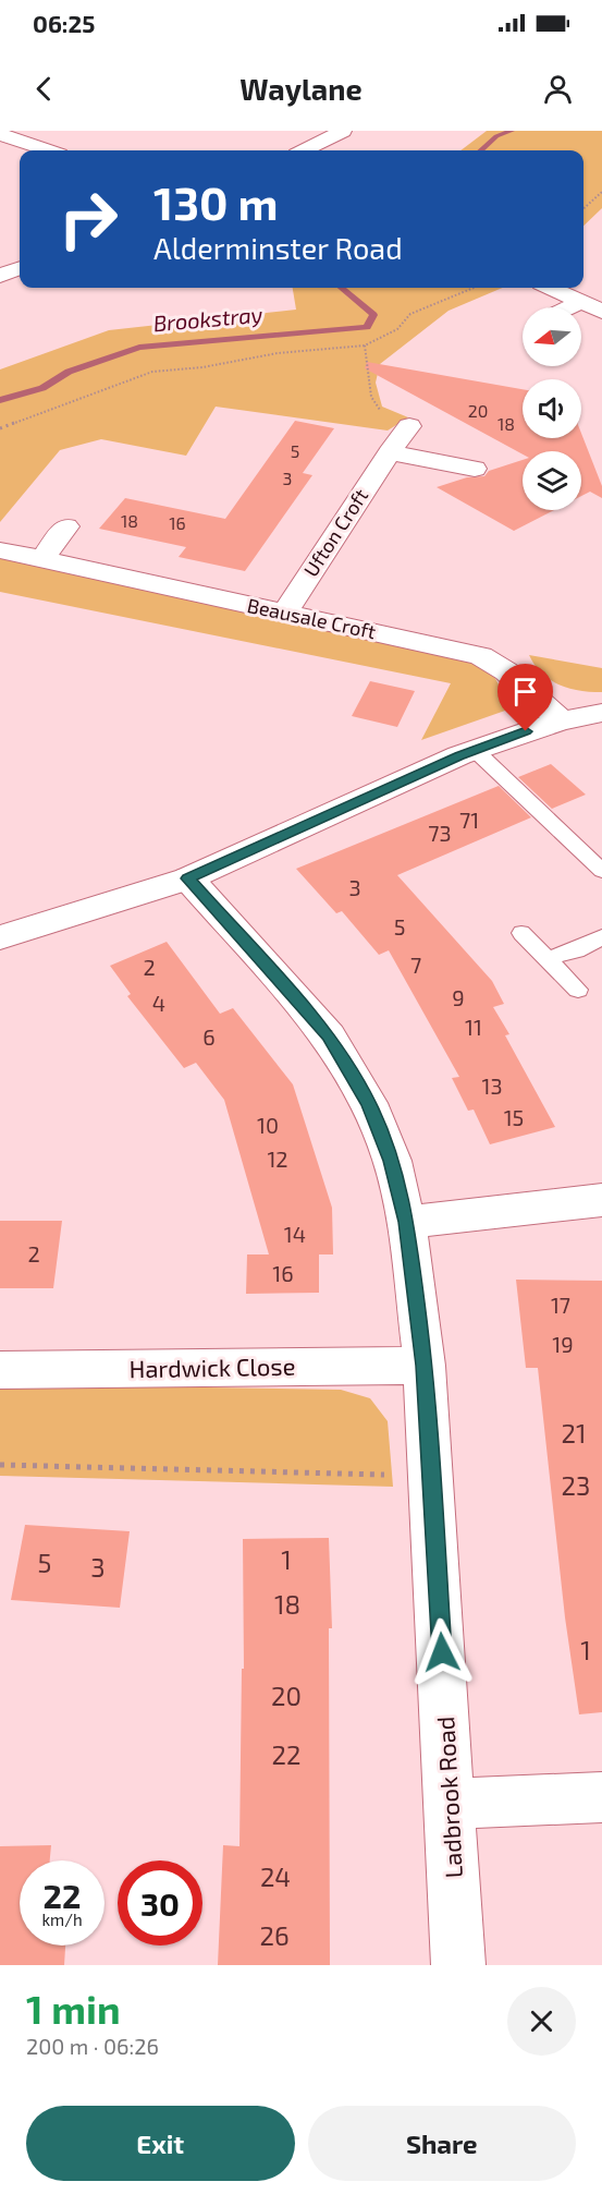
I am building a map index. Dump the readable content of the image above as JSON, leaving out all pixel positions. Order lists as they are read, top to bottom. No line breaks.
{"streets":{"street":["Ufton Croft","Beausale Croft","Hardwick Close","Ladbrook Road"]},"crossings":[["Ufton Croft","Beausale Croft"],["Hardwick Close","Ladbrook Road"]],"water":["Brookstray"],"house_numbers":["20","18","5","3","18","16","71","73","3","5","7","2","9","4","11","6","13","15","10","12","14","2","16","17","19","21","23","1","5","3","18","1","20","22","24","26"],"north":"left","page":{"status":"06:25","header":"Waylane","turn":["130 m","Alderminster Road"],"speed":"22 km/h","limit":"30","heading":["1 min","200 m · 06:26"],"buttons":["Exit","Share"]}}
